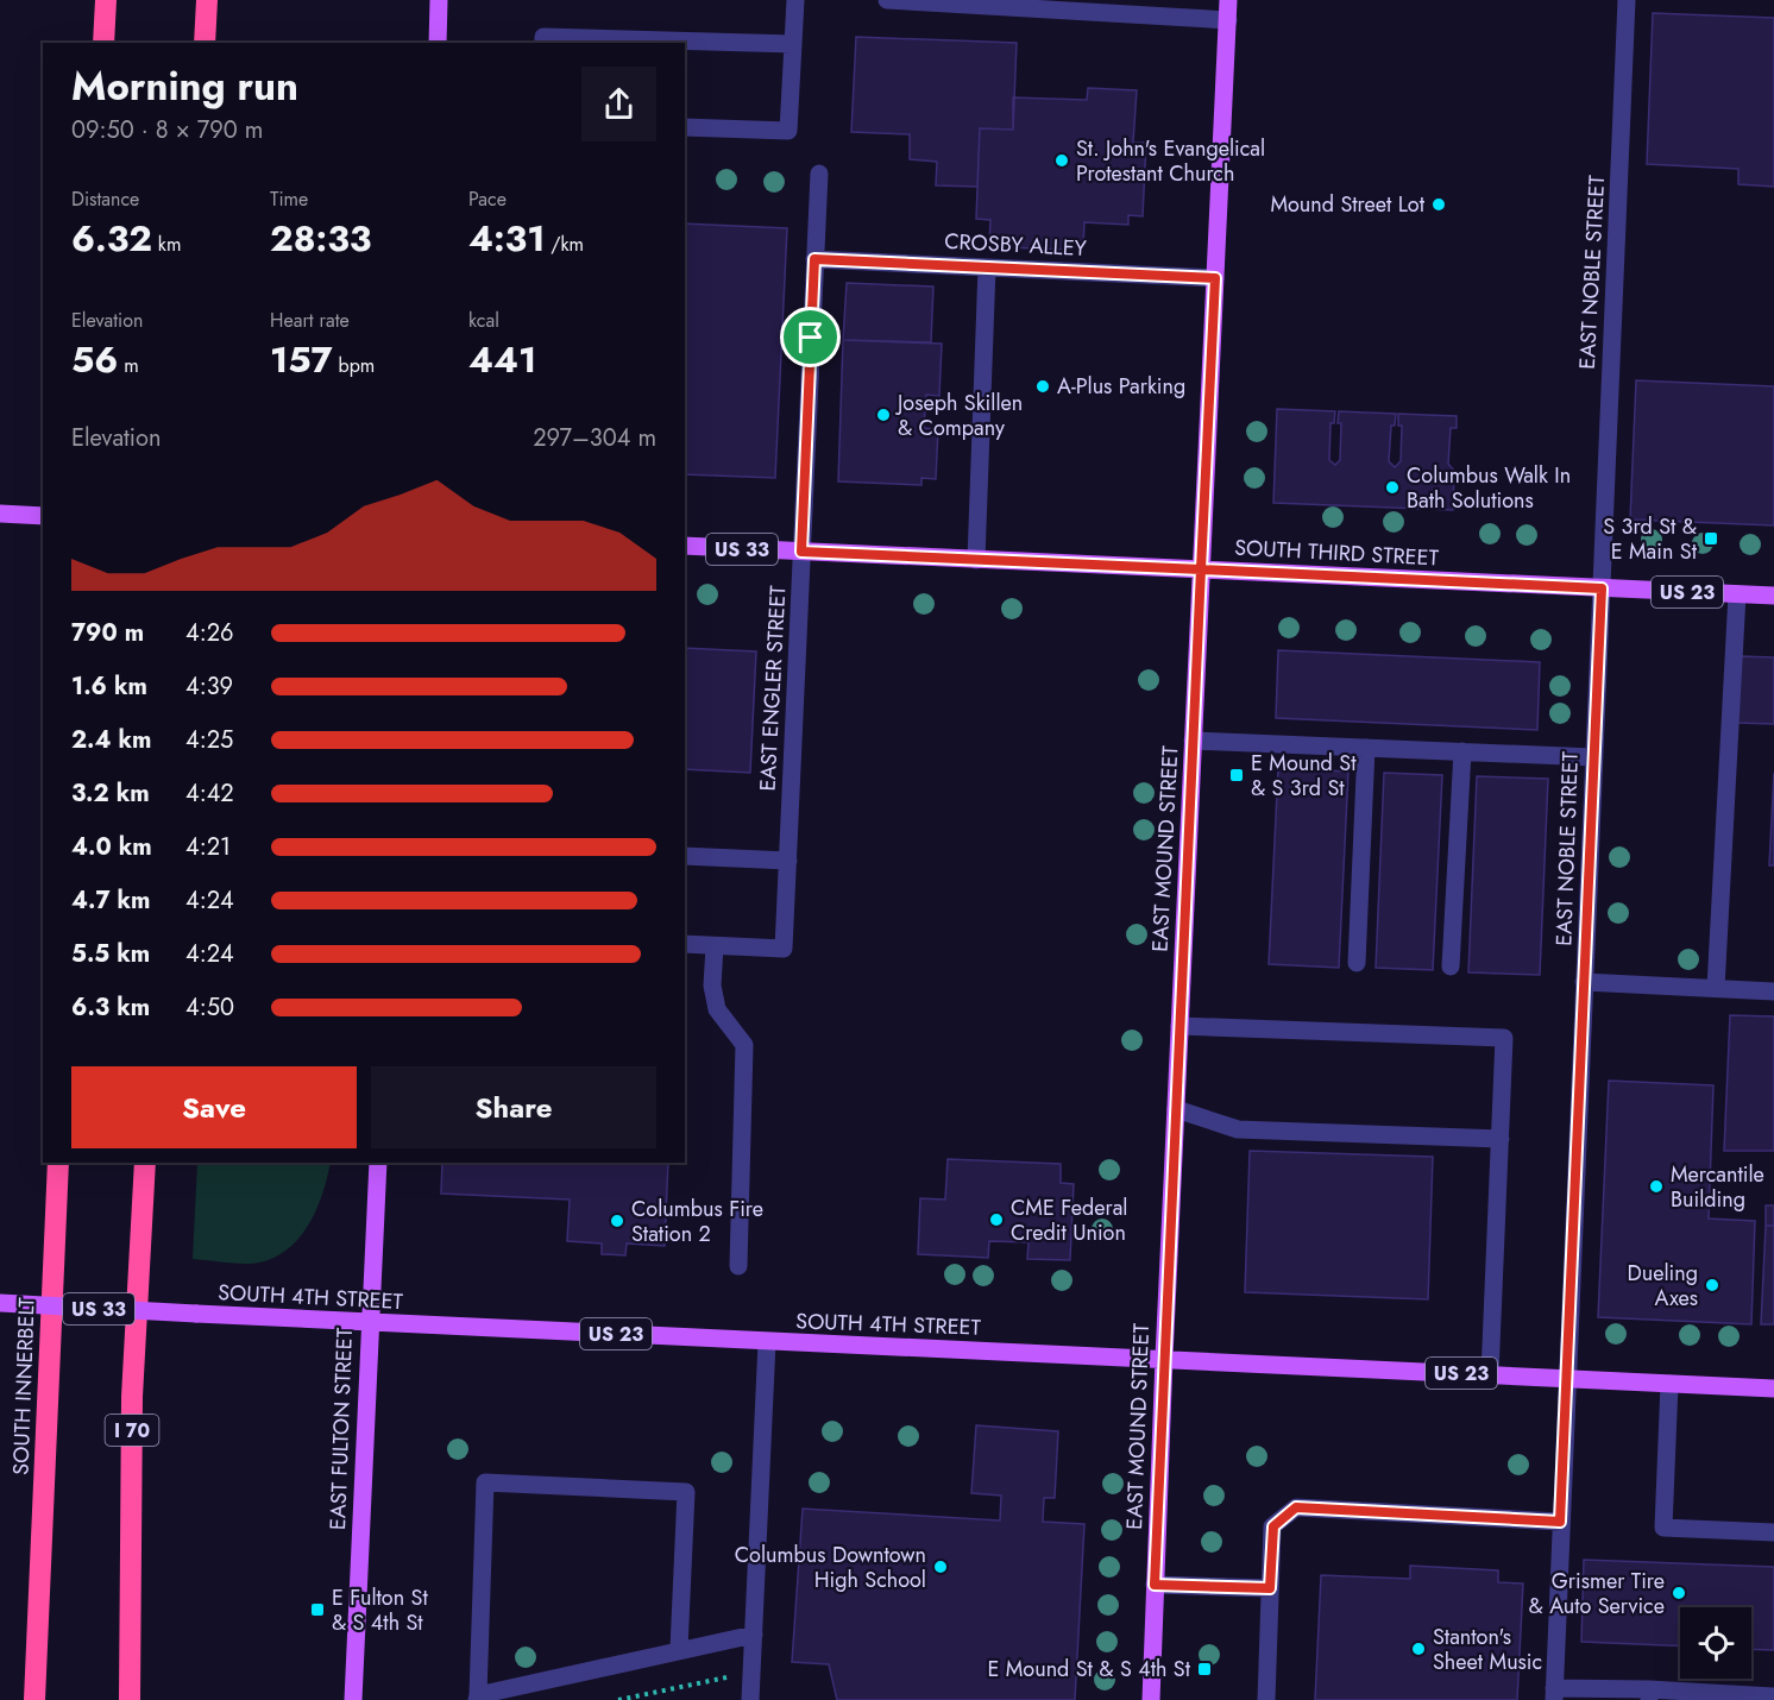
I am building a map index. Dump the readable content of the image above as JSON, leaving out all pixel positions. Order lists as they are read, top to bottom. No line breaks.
{"streets":{"highway":["SOUTH INNERBELT","I 70"],"main road":["US 33","SOUTH THIRD STREET","US 23","EAST MOUND STREET","SOUTH 4TH STREET","EAST FULTON STREET"],"lane":["CROSBY ALLEY","EAST NOBLE STREET","EAST ENGLER STREET"]},"crossings":[["CROSBY ALLEY","EAST ENGLER STREET"],["CROSBY ALLEY","EAST MOUND STREET"],["EAST NOBLE STREET","SOUTH THIRD STREET"],["EAST NOBLE STREET","SOUTH 4TH STREET"],["SOUTH THIRD STREET","EAST ENGLER STREET"],["SOUTH THIRD STREET","EAST MOUND STREET"],["EAST MOUND STREET","SOUTH 4TH STREET"],["SOUTH 4TH STREET","EAST FULTON STREET"]],"places":{"other":["St. John's Evangelical Protestant Church","Mound Street Lot","A-Plus Parking","Joseph Skillen & Company","Columbus Walk In Bath Solutions","Mercantile Building","CME Federal Credit Union","Columbus Fire Station 2","Dueling Axes","Columbus Downtown High School","Grismer Tire & Auto Service","Stanton's Sheet Music"],"transit":["S 3rd St & E Main St","E Mound St & S 3rd St","E Fulton St & S 4th St","E Mound St & S 4th St"]},"page":{"heading":["Morning run","09:50 · 8 × 790 m"],"stats":[["Distance","6.32 km"],["Time","28:33"],["Pace","4:31 /km"],["Elevation","56 m"],["Heart rate","157 bpm"],["kcal","441"]],"chart":["Elevation","297–304 m"],"list":[{"name":"790 m","note":"4:26"},{"name":"1.6 km","note":"4:39"},{"name":"2.4 km","note":"4:25"},{"name":"3.2 km","note":"4:42"},{"name":"4.0 km","note":"4:21"},{"name":"4.7 km","note":"4:24"},{"name":"5.5 km","note":"4:24"},{"name":"6.3 km","note":"4:50"}],"buttons":["Save","Share"]}}
